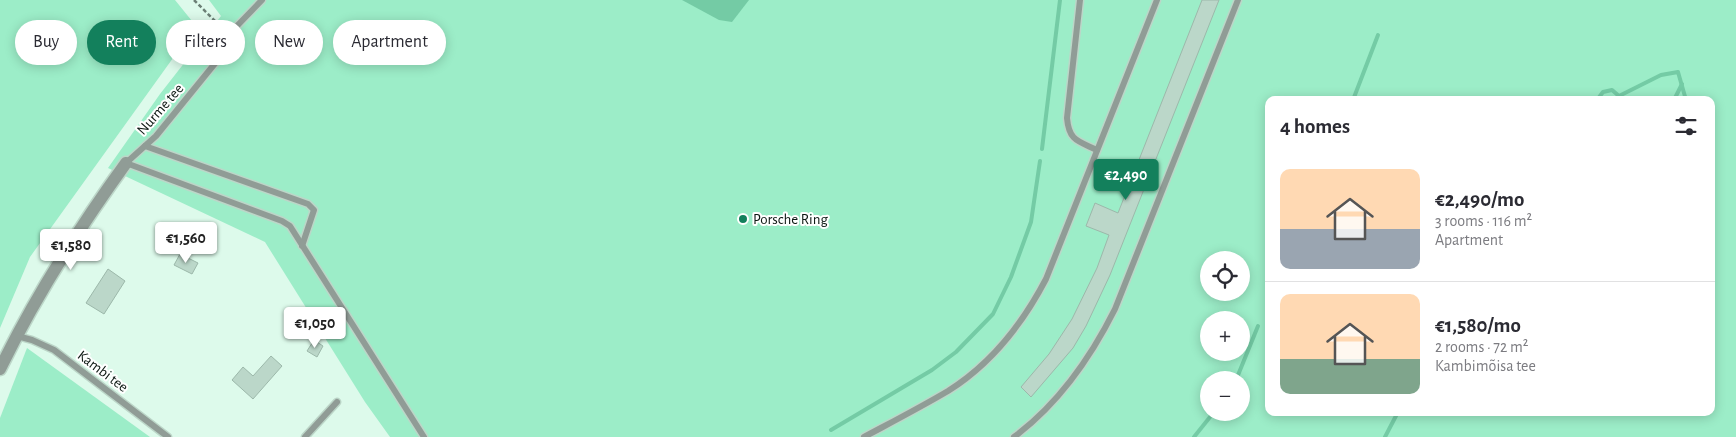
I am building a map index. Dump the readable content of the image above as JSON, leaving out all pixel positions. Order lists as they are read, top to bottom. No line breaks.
{"streets":{"lane":["Nurme tee","Kambi tee"]},"places":["Porsche Ring"],"page":{"chip":["Buy","Rent","Filters","New","Apartment"],"heading":"4 homes","list":[{"name":"€2,490/mo","note":"3 rooms · 116 m² · Apartment"},{"name":"€1,580/mo","note":"2 rooms · 72 m² · Kambimõisa tee"}],"price":["€2,490","€1,560","€1,580","€1,050"],"map_buttons":["+","−"]}}
